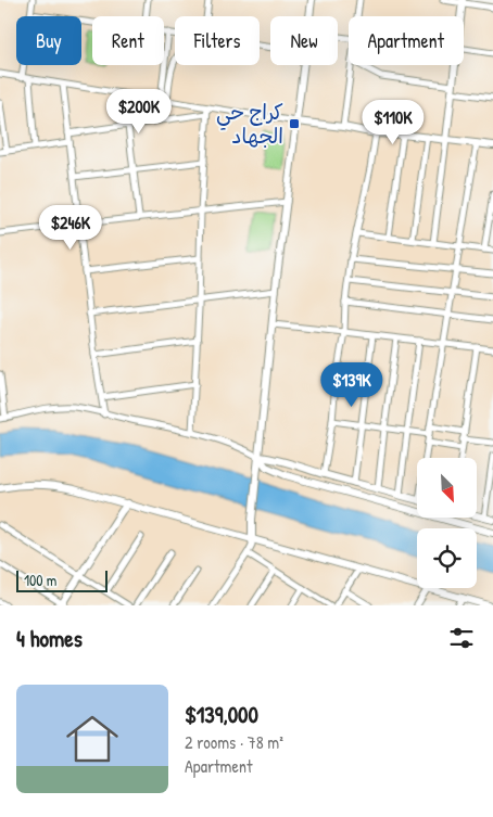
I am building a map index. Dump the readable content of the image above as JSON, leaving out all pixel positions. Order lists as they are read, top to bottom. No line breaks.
{"places":{"transit":["كراج حي الجهاد"]},"scale_bar":"100 m","north":"bottom right","page":{"chip":["Buy","Rent","Filters","New","Apartment"],"price":["$200K","$110K","$246K","$139K"],"scale":"100 m","heading":"4 homes","list":[{"name":"$139,000","note":"2 rooms · 78 m² · Apartment"}]}}
